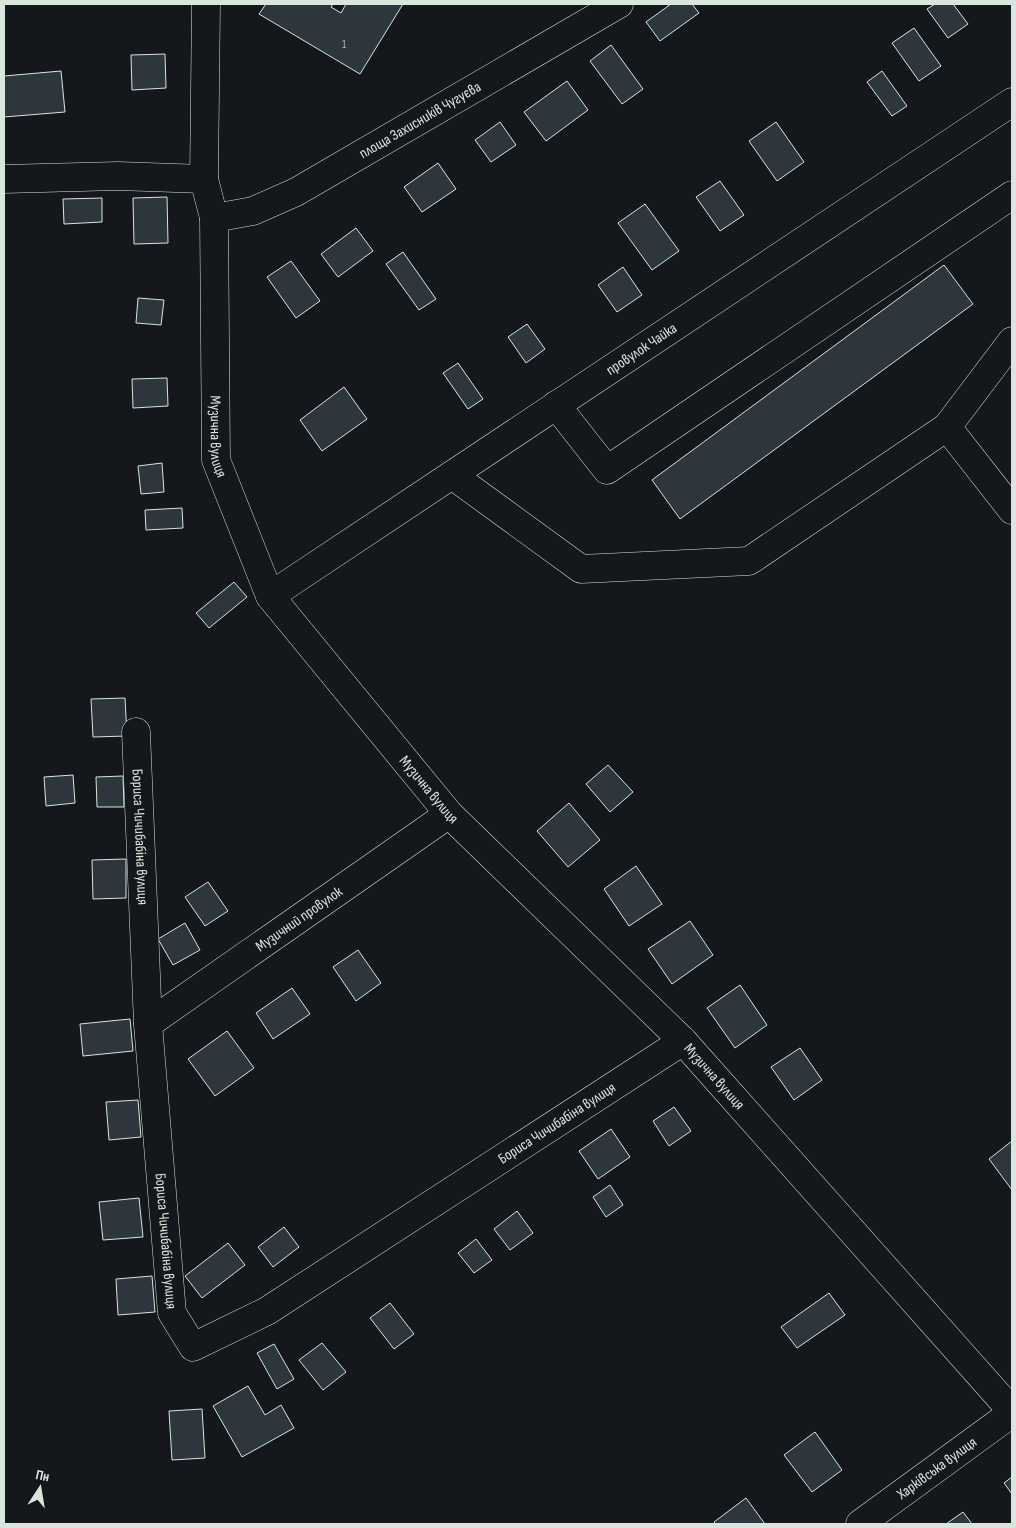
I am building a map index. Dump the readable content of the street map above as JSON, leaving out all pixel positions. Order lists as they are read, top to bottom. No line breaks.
{"streets":{"street":["площа Захисників Чугуєва","провулок Чайка","Музична вулиця","Бориса Чичибабіна вулиця","Музичний провулок","Харківська вулиця"]},"crossings":[["площа Захисників Чугуєва","Музична вулиця"],["провулок Чайка","Музична вулиця"],["Музична вулиця","Бориса Чичибабіна вулиця"],["Музична вулиця","Музичний провулок"],["Музична вулиця","Харківська вулиця"],["Бориса Чичибабіна вулиця","Музичний провулок"]],"house_numbers":["1"],"north":"top"}
